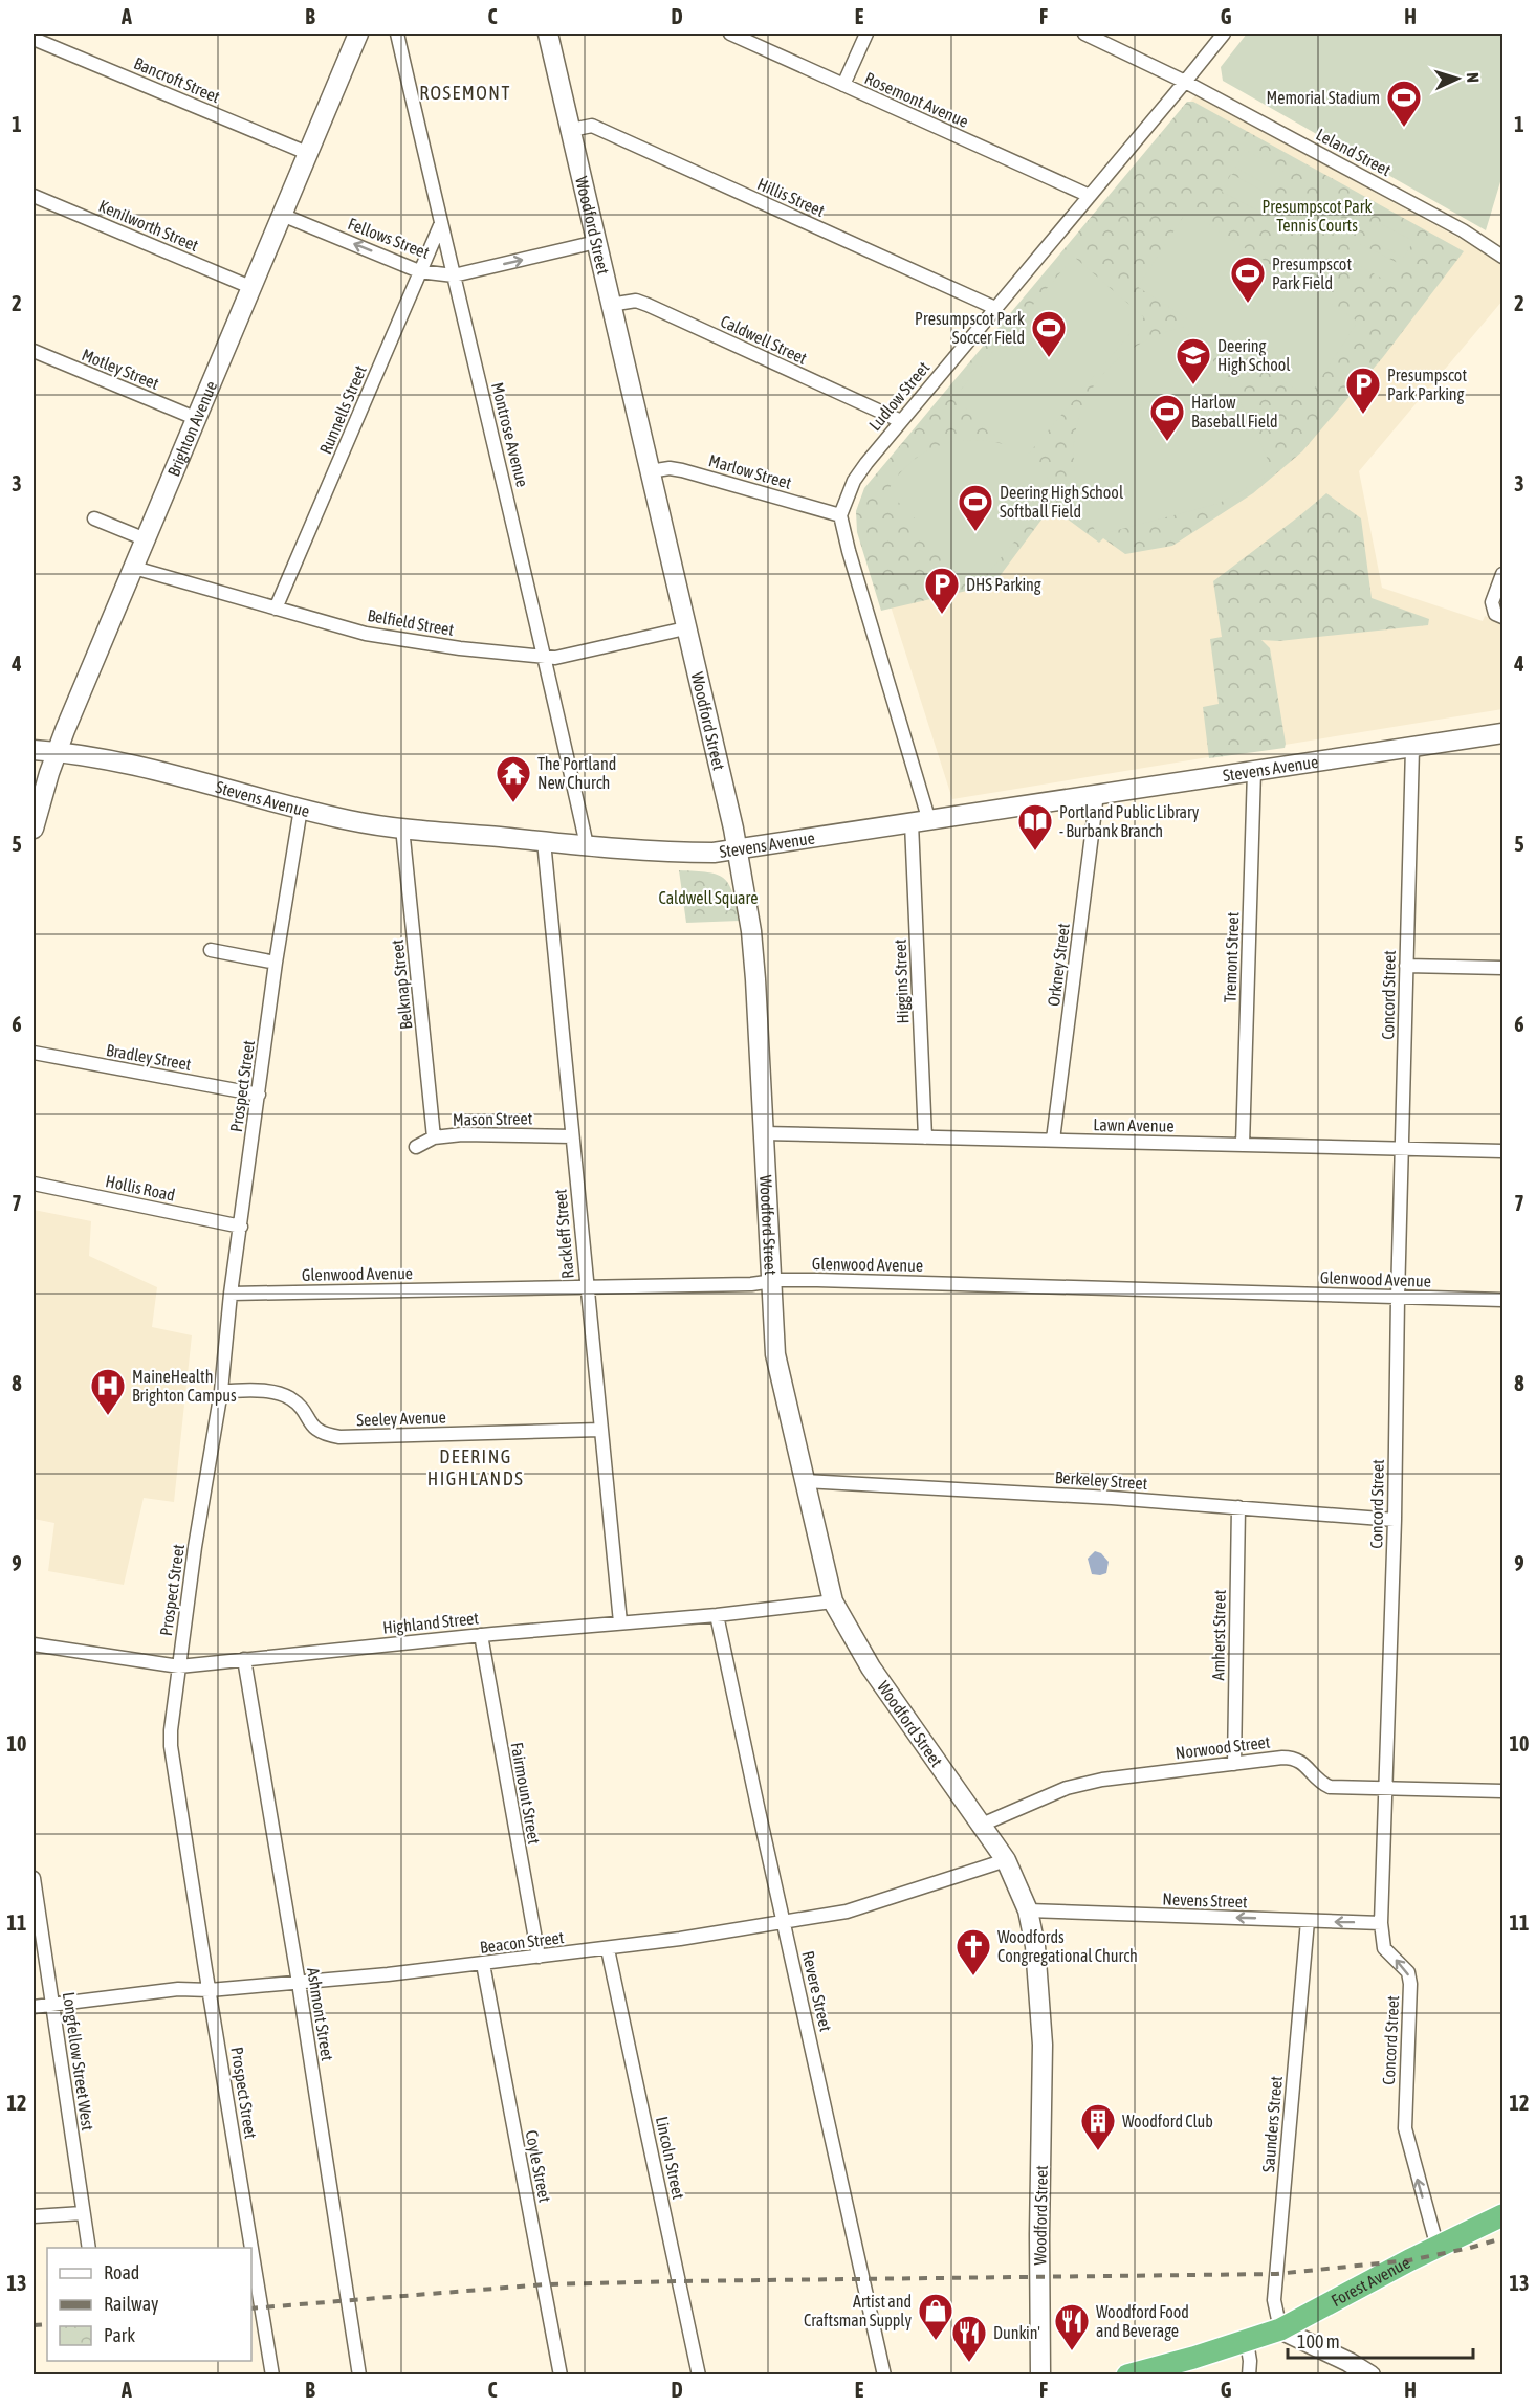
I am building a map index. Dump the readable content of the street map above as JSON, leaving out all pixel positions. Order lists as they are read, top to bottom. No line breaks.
{"streets":{"highway":["Forest Avenue"],"main road":["Woodford Street","Brighton Avenue","Stevens Avenue"],"street":["Bancroft Street","Rosemont Avenue","Leland Street","Hillis Street","Kenilworth Street","Fellows Street","Caldwell Street","Motley Street","Ludlow Street","Runnells Street","Montrose Avenue","Marlow Street","Belfield Street","Tremont Street","Orkney Street","Higgins Street","Belknap Street","Concord Street","Bradley Street","Prospect Street","Mason Street","Lawn Avenue","Hollis Road","Rackleff Street","Glenwood Avenue","Seeley Avenue","Berkeley Street","Highland Street","Amherst Street","Norwood Street","Fairmount Street","Nevens Street","Beacon Street","Revere Street","Ashmont Street","Longfellow Street West","Saunders Street","Lincoln Street","Coyle Street"]},"crossings":[["Bancroft Street","Brighton Avenue"],["Rosemont Avenue","Ludlow Street"],["Leland Street","Ludlow Street"],["Hillis Street","Woodford Street"],["Hillis Street","Ludlow Street"],["Kenilworth Street","Brighton Avenue"],["Woodford Street","Fellows Street"],["Woodford Street","Caldwell Street"],["Woodford Street","Marlow Street"],["Woodford Street","Belfield Street"],["Woodford Street","Stevens Avenue"],["Woodford Street","Lawn Avenue"],["Woodford Street","Glenwood Avenue"],["Woodford Street","Berkeley Street"],["Woodford Street","Highland Street"],["Woodford Street","Norwood Street"],["Woodford Street","Nevens Street"],["Woodford Street","Beacon Street"],["Fellows Street","Runnells Street"],["Fellows Street","Brighton Avenue"],["Fellows Street","Montrose Avenue"],["Caldwell Street","Ludlow Street"],["Motley Street","Brighton Avenue"],["Ludlow Street","Marlow Street"],["Runnells Street","Montrose Avenue"],["Runnells Street","Belfield Street"],["Brighton Avenue","Belfield Street"],["Brighton Avenue","Stevens Avenue"],["Montrose Avenue","Belfield Street"],["Montrose Avenue","Stevens Avenue"],["Stevens Avenue","Tremont Street"],["Stevens Avenue","Orkney Street"],["Stevens Avenue","Higgins Street"],["Stevens Avenue","Belknap Street"],["Stevens Avenue","Concord Street"],["Stevens Avenue","Prospect Street"],["Stevens Avenue","Rackleff Street"],["Tremont Street","Lawn Avenue"],["Orkney Street","Lawn Avenue"],["Higgins Street","Lawn Avenue"],["Belknap Street","Mason Street"],["Concord Street","Lawn Avenue"],["Concord Street","Glenwood Avenue"],["Concord Street","Berkeley Street"],["Concord Street","Norwood Street"],["Concord Street","Nevens Street"],["Concord Street","Forest Avenue"],["Bradley Street","Prospect Street"],["Prospect Street","Hollis Road"],["Prospect Street","Glenwood Avenue"],["Prospect Street","Seeley Avenue"],["Prospect Street","Highland Street"],["Prospect Street","Beacon Street"],["Mason Street","Rackleff Street"],["Rackleff Street","Glenwood Avenue"],["Rackleff Street","Seeley Avenue"],["Rackleff Street","Highland Street"],["Berkeley Street","Amherst Street"],["Highland Street","Fairmount Street"],["Highland Street","Revere Street"],["Highland Street","Ashmont Street"],["Amherst Street","Norwood Street"],["Fairmount Street","Beacon Street"],["Nevens Street","Saunders Street"],["Beacon Street","Revere Street"],["Beacon Street","Ashmont Street"],["Beacon Street","Longfellow Street West"],["Beacon Street","Lincoln Street"],["Beacon Street","Coyle Street"],["Saunders Street","Forest Avenue"]],"one_way":["Nevens Street"],"districts":["ROSEMONT","DEERING HIGHLANDS"],"parks":["Presumpscot Park Tennis Courts","Caldwell Square"],"places":{"sports":["Memorial Stadium","Presumpscot Park Field","Presumpscot Park Soccer Field","Harlow Baseball Field","Deering High School Softball Field"],"school or university":["Deering High School"],"parking":["Presumpscot Park Parking","DHS Parking"],"temple":["The Portland New Church"],"library":["Portland Public Library - Burbank Branch"],"hospital":["MaineHealth Brighton Campus"],"church":["Woodfords Congregational Church"],"building":["Woodford Club"],"shop":["Artist and Craftsman Supply"],"restaurant":["Woodford Food and Beverage","Dunkin'"]},"legend":["Road","Railway","Park"],"scale_bar":"100 m","north":"right","grid":{"columns":["A","B","C","D","E","F","G","H"],"rows":["1","2","3","4","5","6","7","8","9","10","11","12","13"]}}
